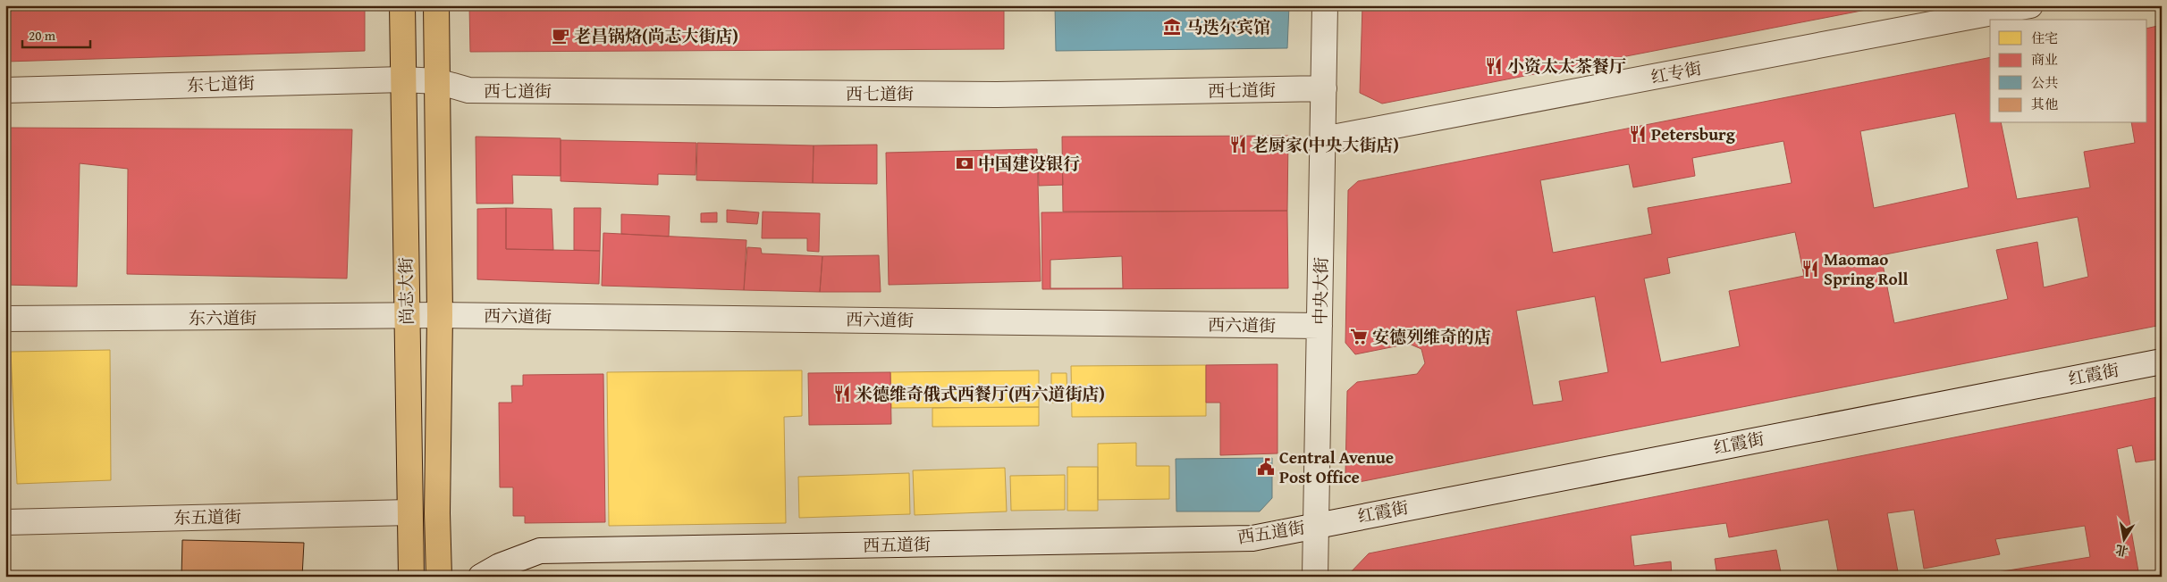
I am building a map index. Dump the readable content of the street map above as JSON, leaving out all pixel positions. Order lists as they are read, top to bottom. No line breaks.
{"streets":{"main road":["尚志大街"],"street":["红专街","东七道街","西七道街","中央大街","西六道街","东六道街","红霞街","东五道街","西五道街"]},"crossings":[["红专街","中央大街"],["东七道街","西七道街"],["东七道街","尚志大街"],["西七道街","尚志大街"],["西七道街","中央大街"],["尚志大街","西六道街"],["尚志大街","东六道街"],["尚志大街","东五道街"],["中央大街","西六道街"],["中央大街","红霞街"],["中央大街","西五道街"],["西六道街","东六道街"],["红霞街","西五道街"]],"places":{"museum":["马迭尔宾馆"],"cafe":["老昌锅烙(尚志大街店)"],"restaurant":["小资太太茶餐厅","Petersburg","老厨家(中央大街店)","Maomao Spring Roll","米德维奇俄式西餐厅(西六道街店)"],"bank":["中国建设银行"],"supermarket":["安德列维奇的店"],"public building":["Central Avenue Post Office"]},"legend":["住宅","商业","公共","其他"],"scale_bar":"20 m","north":"bottom"}
